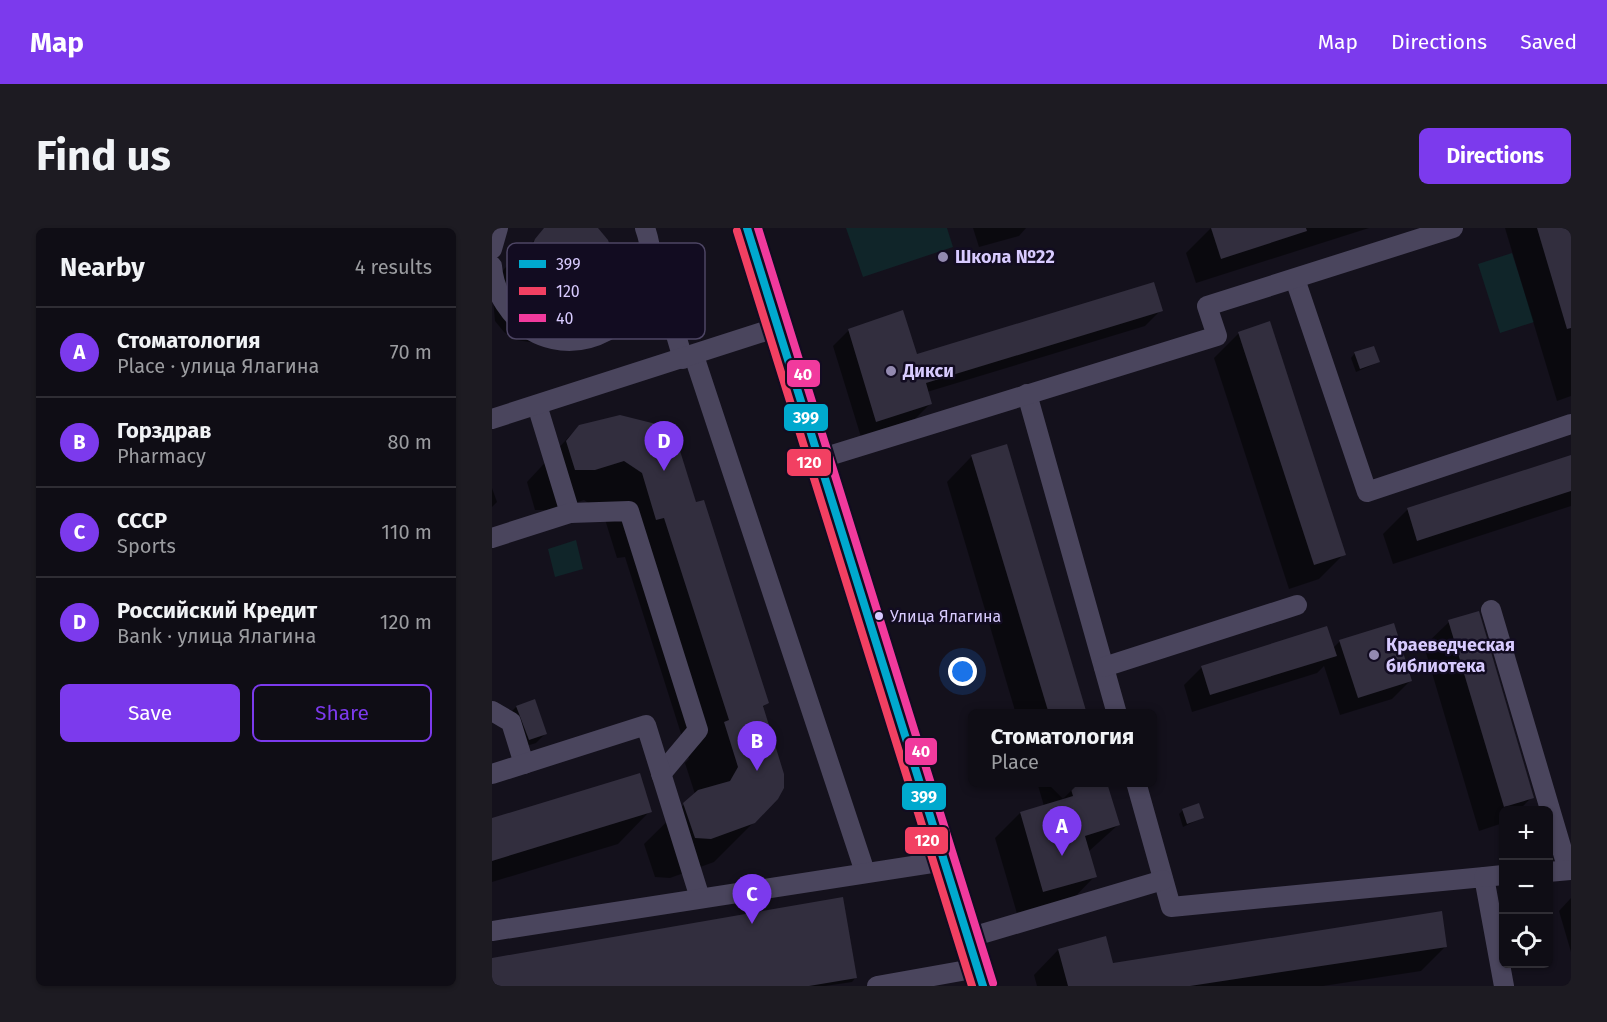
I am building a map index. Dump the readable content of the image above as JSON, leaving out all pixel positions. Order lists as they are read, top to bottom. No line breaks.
{"places":["Школа №22","Дикси","Улица Ялагина","Краеведческая библиотека"],"lines":["transit line 399","transit line 40","transit line 120"],"legend":["399","120","40"],"page":{"header":"Map","nav":["Map","Directions","Saved"],"buttons":["Directions",["Save","Share"]],"title":"Find us","heading":["Nearby","4 results"],"list":[{"mark":"A","name":"Стоматология","note":"Place · улица Ялагина","value":"70 m"},{"mark":"B","name":"Горздрав","note":"Pharmacy","value":"80 m"},{"mark":"C","name":"СССР","note":"Sports","value":"110 m"},{"mark":"D","name":"Российский Кредит","note":"Bank · улица Ялагина","value":"120 m"}],"pins":["D","B","A","C"],"popup":["Стоматология","Place"],"map_buttons":["+","−"]}}
